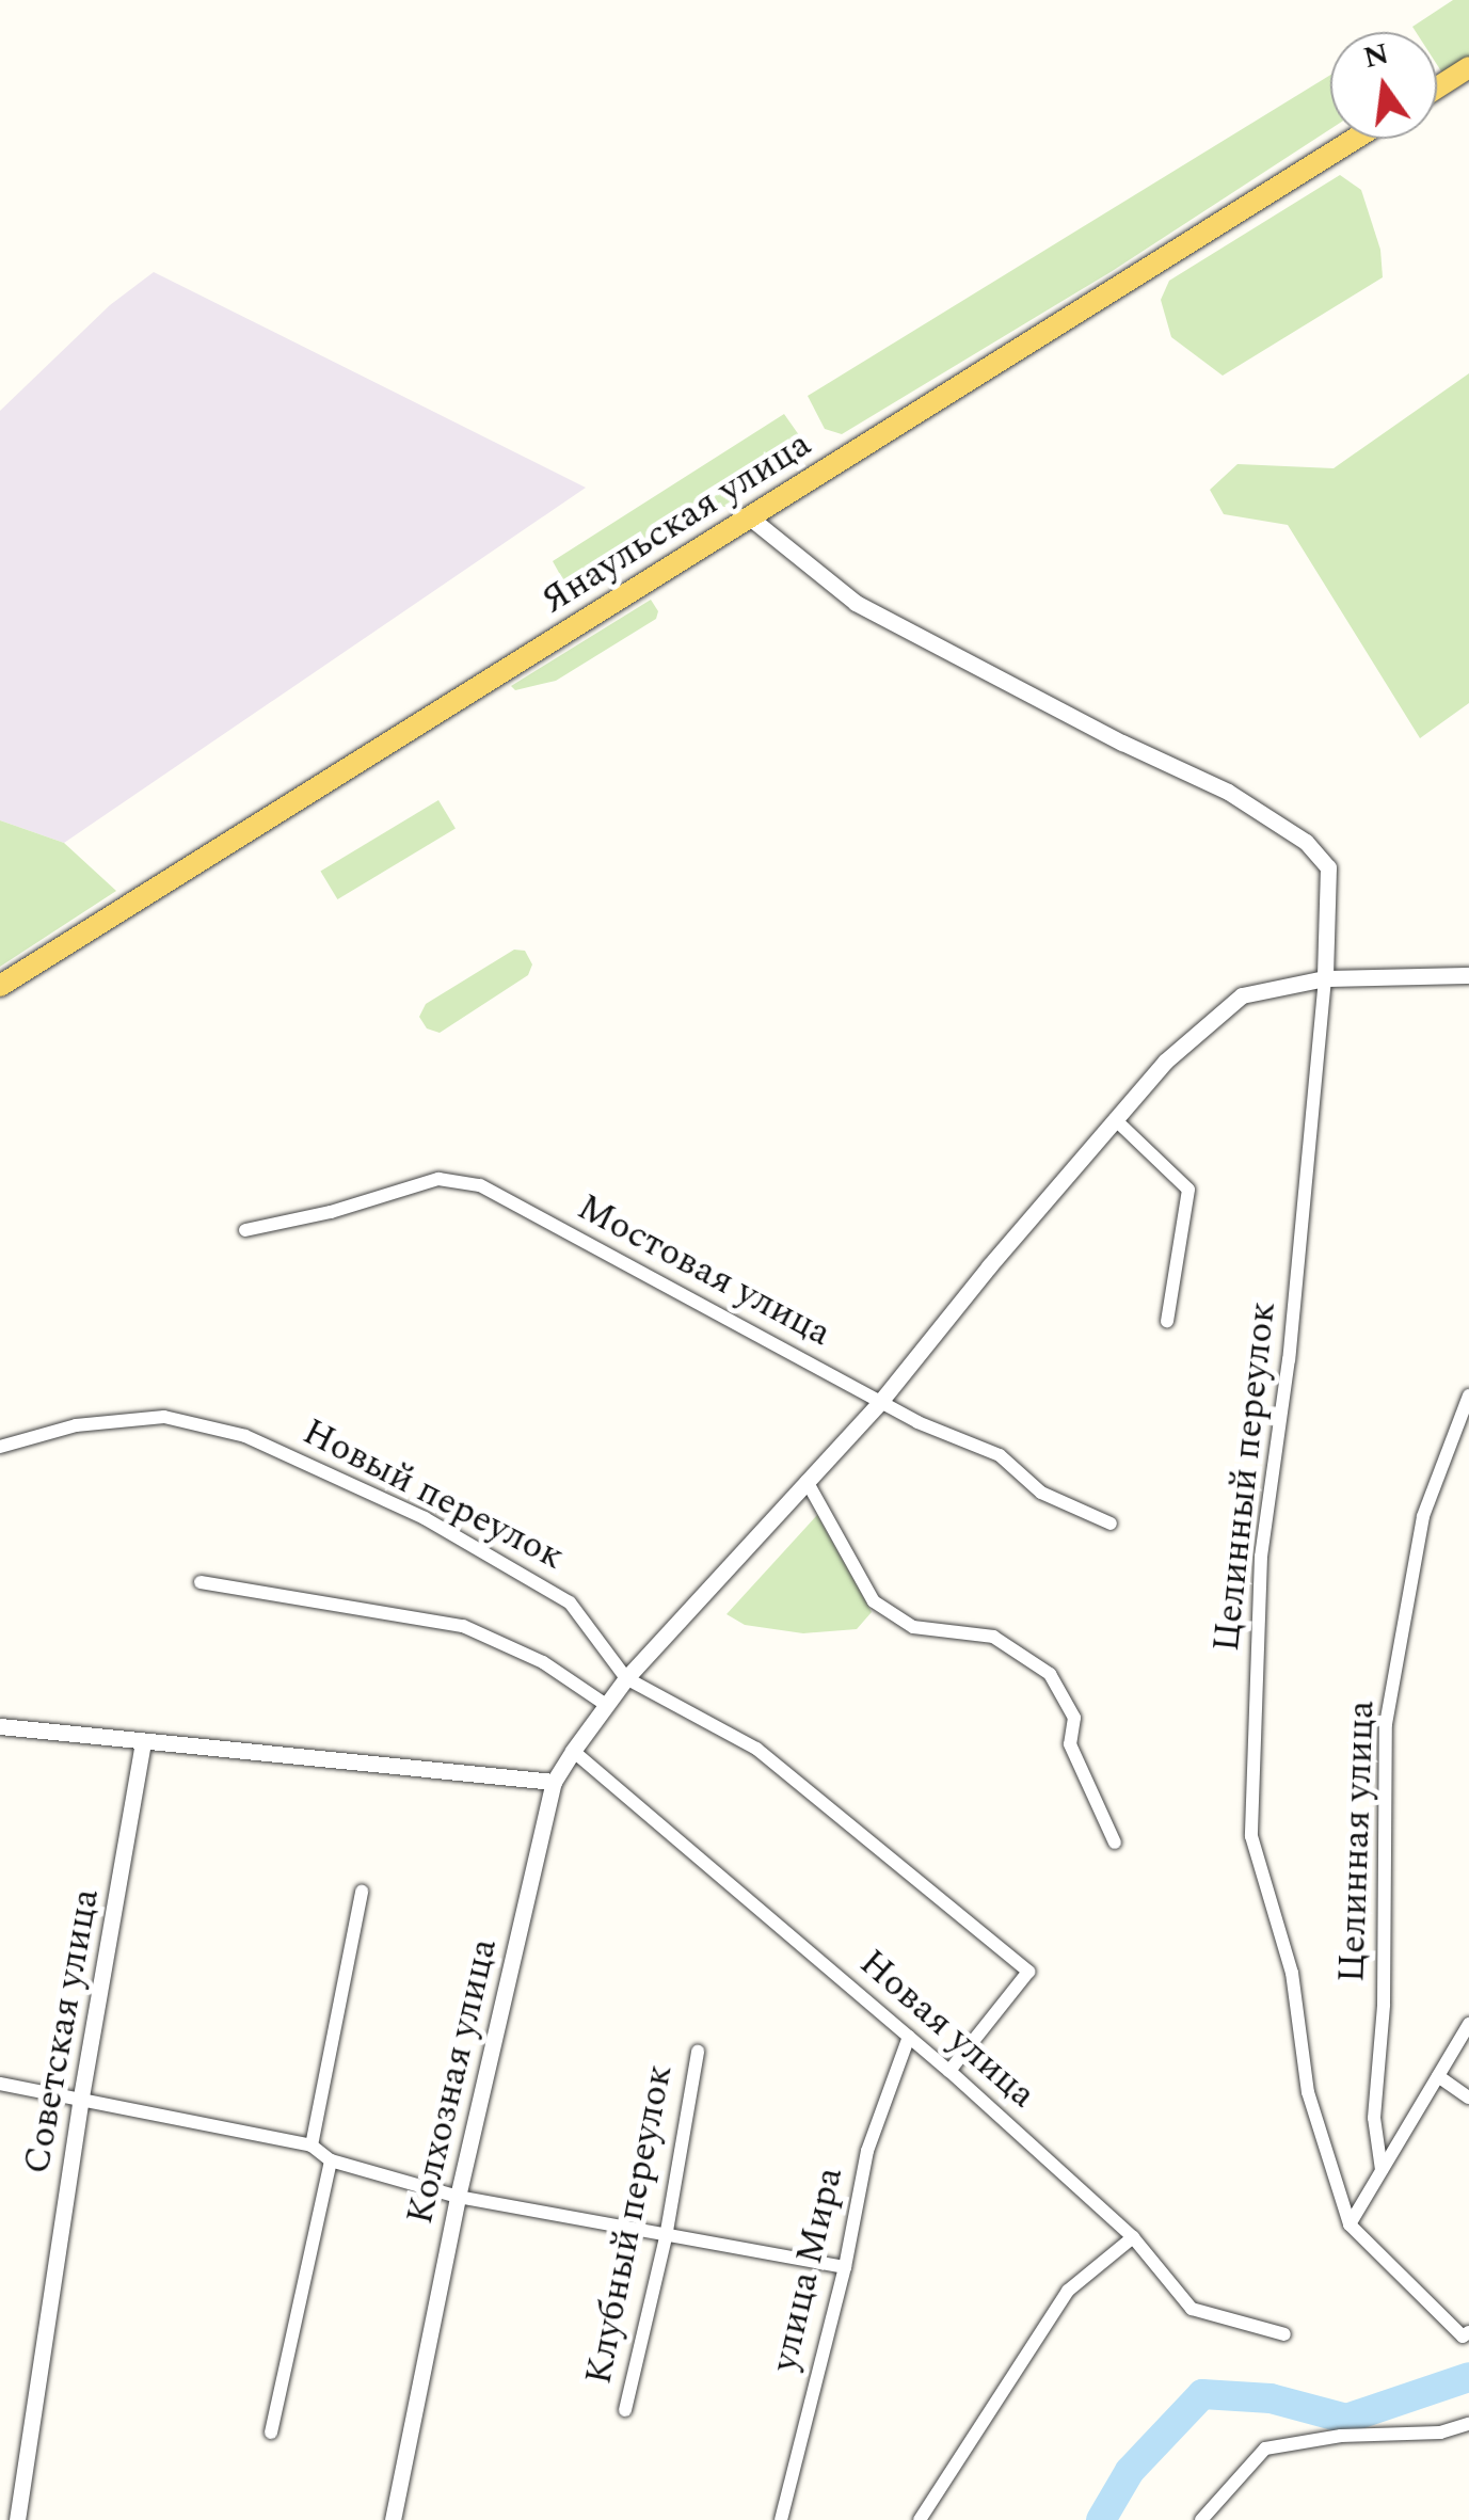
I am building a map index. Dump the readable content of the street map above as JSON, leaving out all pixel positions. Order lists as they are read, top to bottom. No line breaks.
{"streets":{"main road":["Янаульская улица"],"street":["Мостовая улица","Целинный переулок","Новый переулок","Целинная улица","Новая улица","Советская улица","Колхозная улица","Клубный переулок","улица Мира"]},"crossings":[["Мостовая улица","Колхозная улица"],["Целинный переулок","Колхозная улица"],["Новый переулок","Новая улица"],["Новый переулок","Колхозная улица"],["Новая улица","Колхозная улица"],["Новая улица","улица Мира"]],"north":"top"}
